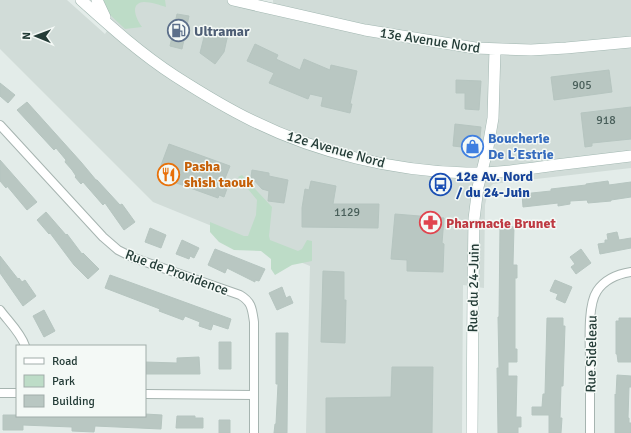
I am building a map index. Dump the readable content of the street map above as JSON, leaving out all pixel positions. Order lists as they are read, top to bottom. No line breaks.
{"streets":{"main road":["13e Avenue Nord","12e Avenue Nord","Rue du 24-Juin"],"street":["Rue de Providence","Rue Sideleau"]},"crossings":[["13e Avenue Nord","Rue du 24-Juin"],["12e Avenue Nord","Rue du 24-Juin"]],"places":{"fuel station":["Ultramar"],"shop":["Boucherie De L’Estrie"],"restaurant":["Pasha shish taouk"],"bus stop":["12e Av. Nord / du 24-Juin"],"pharmacy":["Pharmacie Brunet"]},"house_numbers":["905","918","1129"],"legend":["Road","Park","Building"],"north":"left"}
